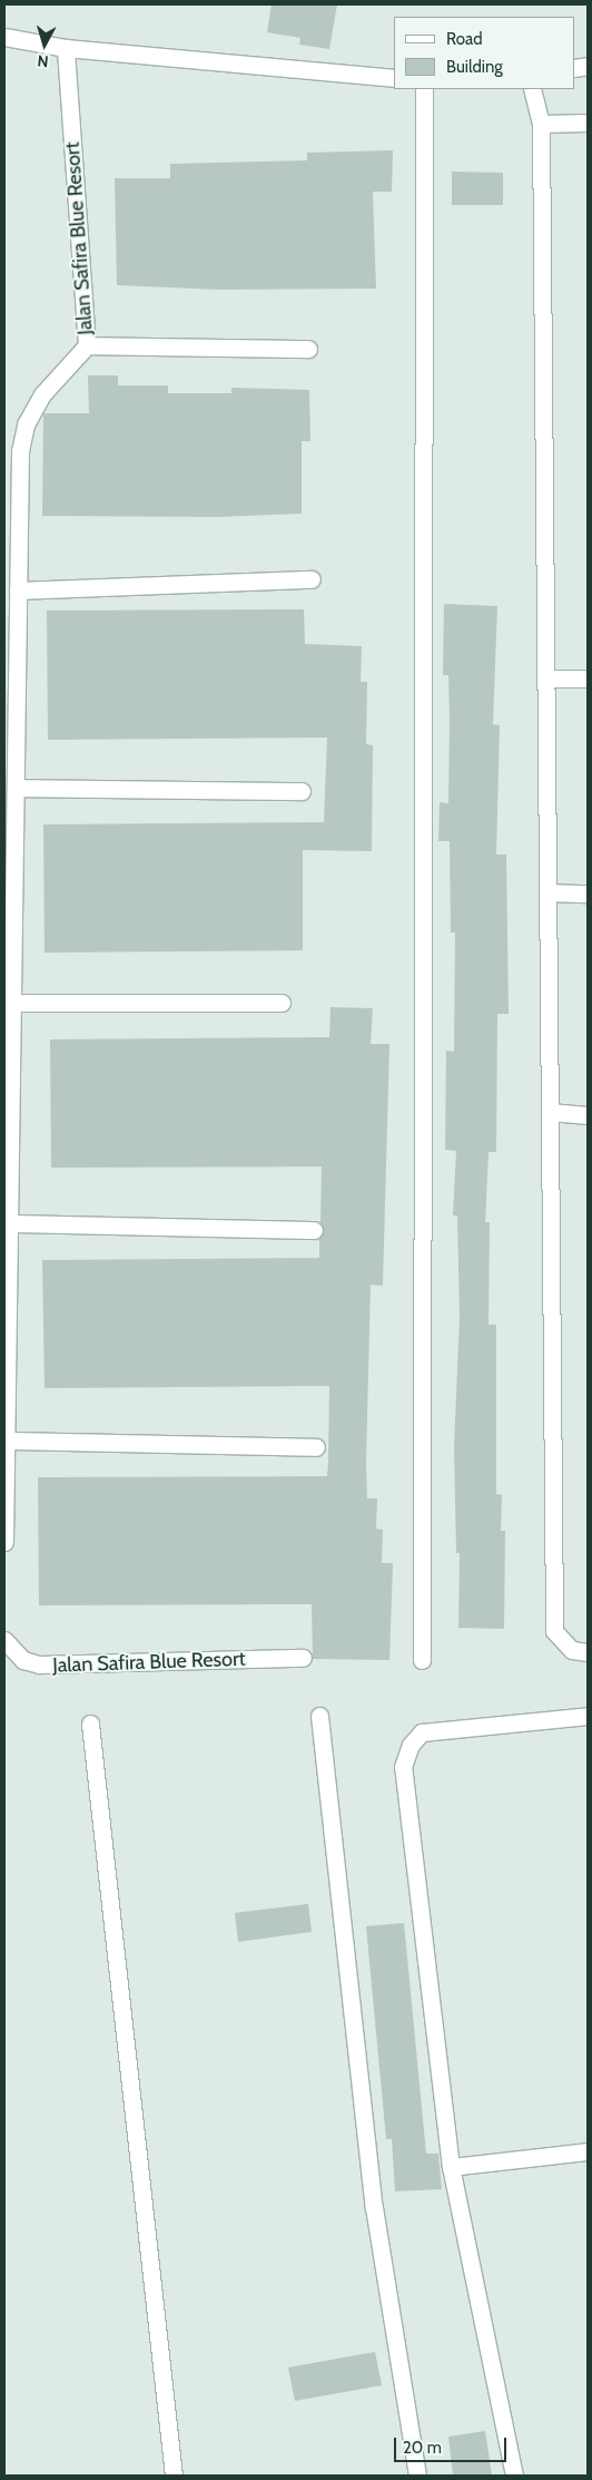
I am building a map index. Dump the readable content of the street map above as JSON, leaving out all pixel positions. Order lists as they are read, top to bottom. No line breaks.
{"streets":{"street":["Jalan Safira Blue Resort"]},"legend":["Road","Building"],"scale_bar":"20 m","north":"bottom"}
